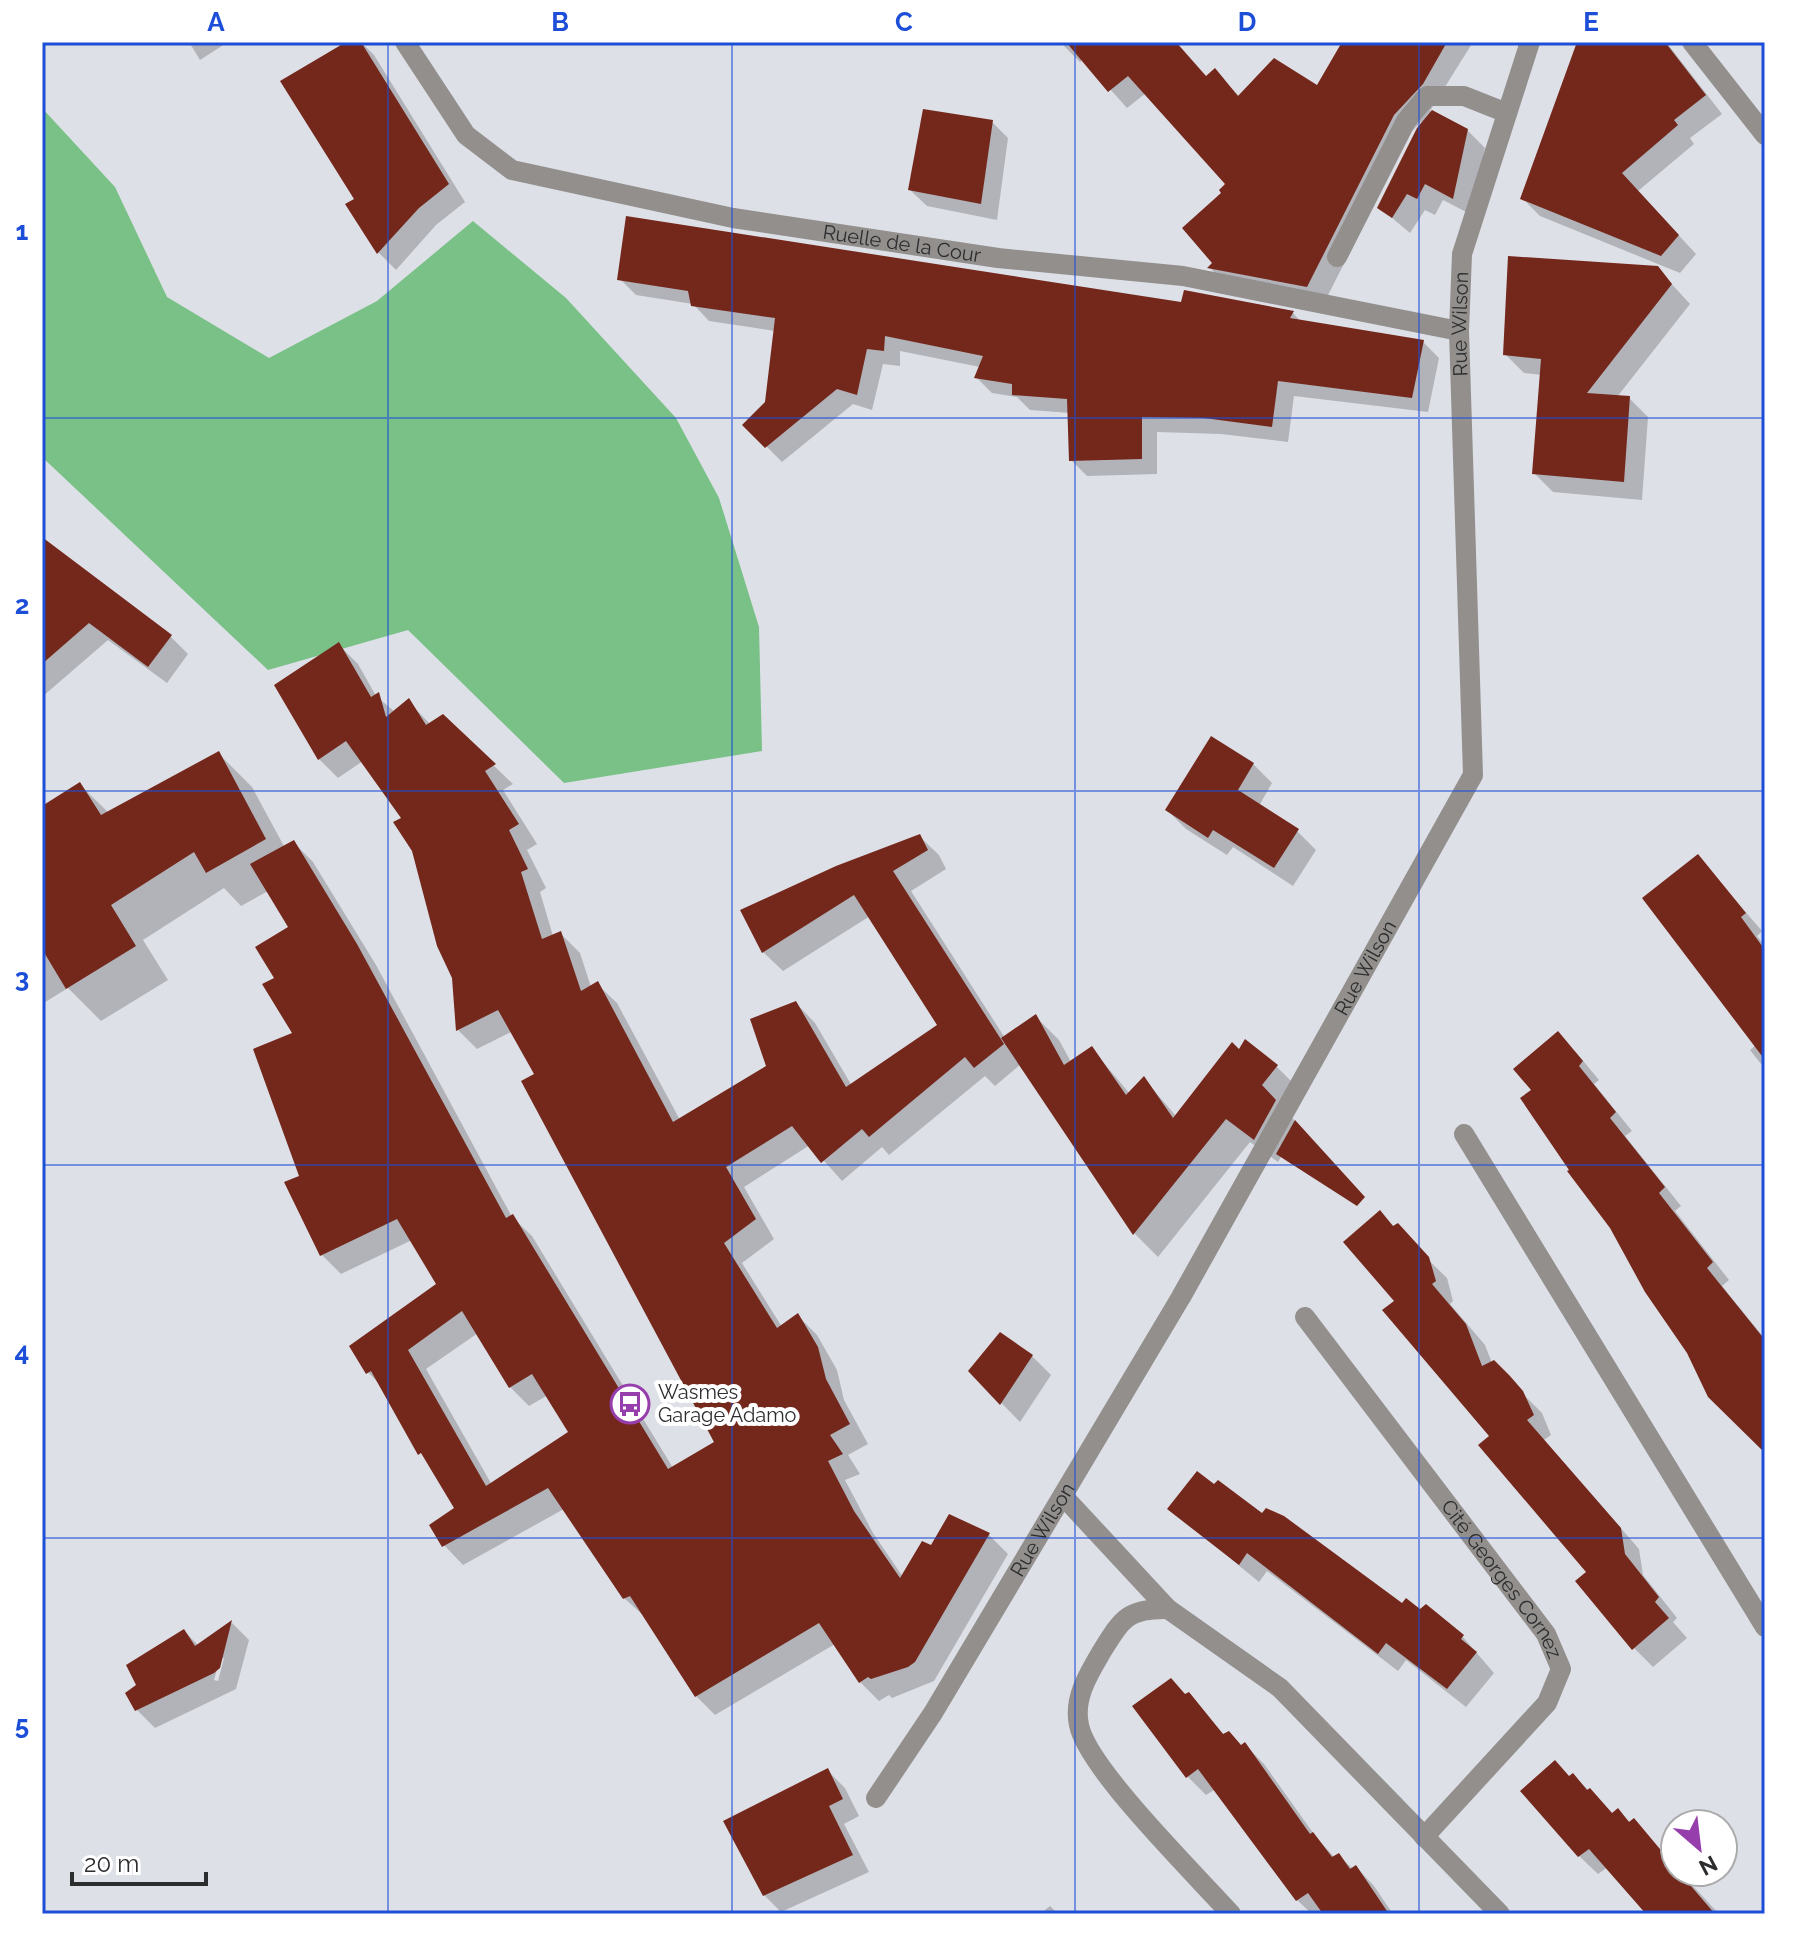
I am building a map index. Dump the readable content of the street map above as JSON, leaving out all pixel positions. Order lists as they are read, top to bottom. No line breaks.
{"streets":{"street":["Ruelle de la Cour","Rue Wilson","Cité Georges Cornez"]},"crossings":[["Ruelle de la Cour","Rue Wilson"]],"places":{"bus stop":["Wasmes Garage Adamo"]},"scale_bar":"20 m","north":"bottom right","grid":{"columns":["A","B","C","D","E"],"rows":["1","2","3","4","5"]}}
